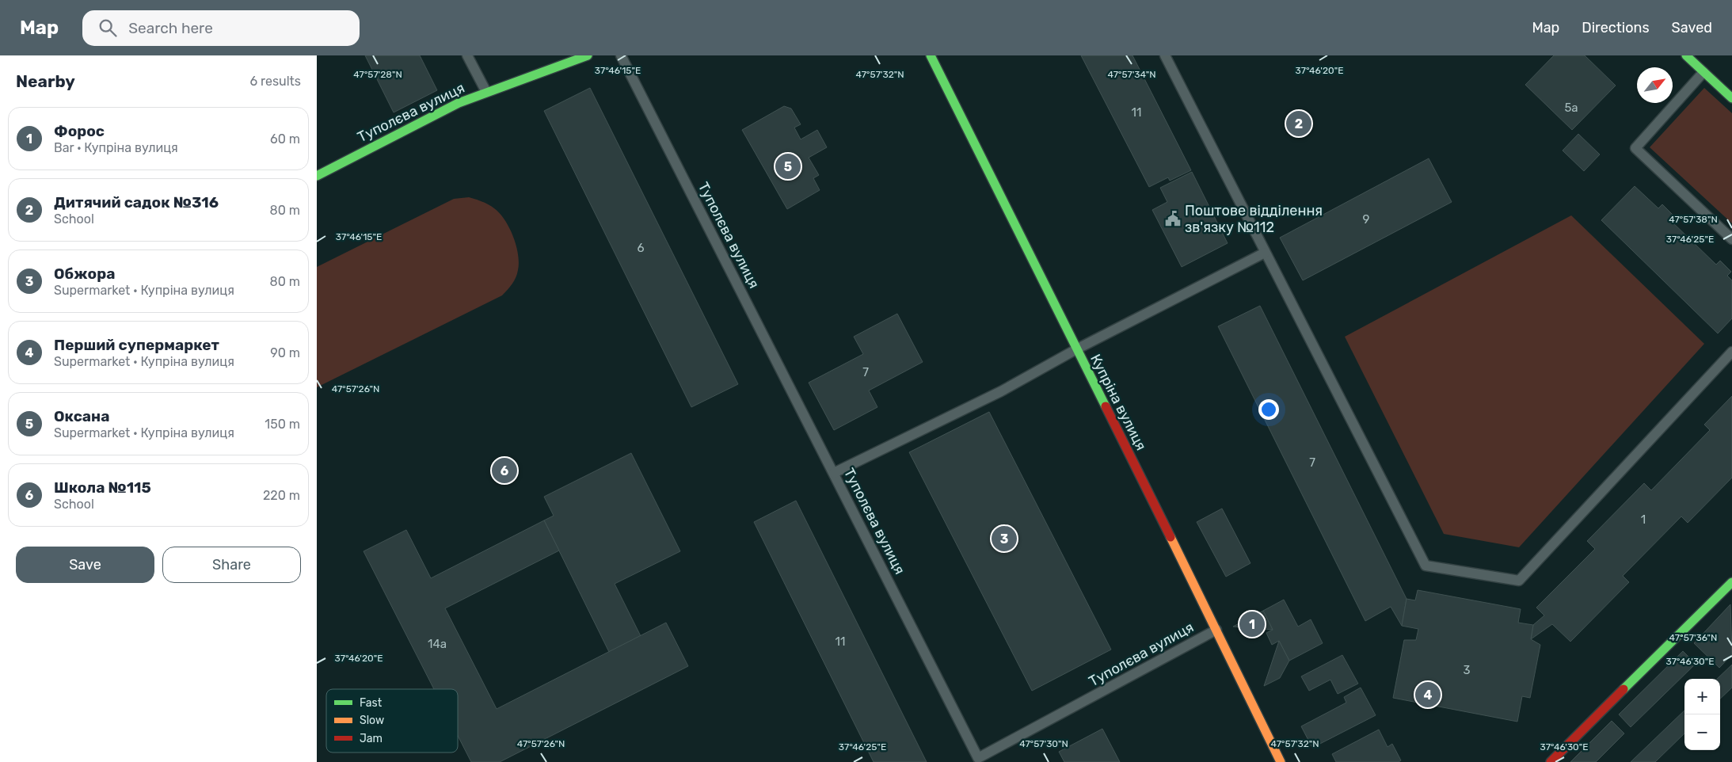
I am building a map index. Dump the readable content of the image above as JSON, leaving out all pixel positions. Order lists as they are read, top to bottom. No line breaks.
{"streets":{"main road":["Туполєва вулиця","Купріна вулиця"]},"crossings":[["Туполєва вулиця","Купріна вулиця"]],"places":{"public building":["Поштове відділення зв'язку №112"]},"house_numbers":["5а","11","9","6","7","7","1","11","14а","3"],"legend":["Fast","Slow","Jam"],"north":"top right","page":{"header":"Map","search":"Search here","nav":["Map","Directions","Saved"],"heading":["Nearby","6 results"],"list":[{"mark":"1","name":"Форос","note":"Bar · Купріна вулиця","value":"60 m"},{"mark":"2","name":"Дитячий садок №316","note":"School","value":"80 m"},{"mark":"3","name":"Обжора","note":"Supermarket · Купріна вулиця","value":"80 m"},{"mark":"4","name":"Перший супермаркет","note":"Supermarket · Купріна вулиця","value":"90 m"},{"mark":"5","name":"Оксана","note":"Supermarket · Купріна вулиця","value":"150 m"},{"mark":"6","name":"Школа №115","note":"School","value":"220 m"}],"pins":["2","5","6","3","1","4"],"buttons":["Save","Share"],"map_buttons":["+","−"]},"coordinates":["37°46'15\"E","37°46'20\"E","47°57'28\"N","47°57'32\"N","47°57'34\"N","47°57'38\"N","37°46'25\"E","47°57'26\"N","47°57'36\"N","37°46'30\"E","47°57'30\"N"]}
